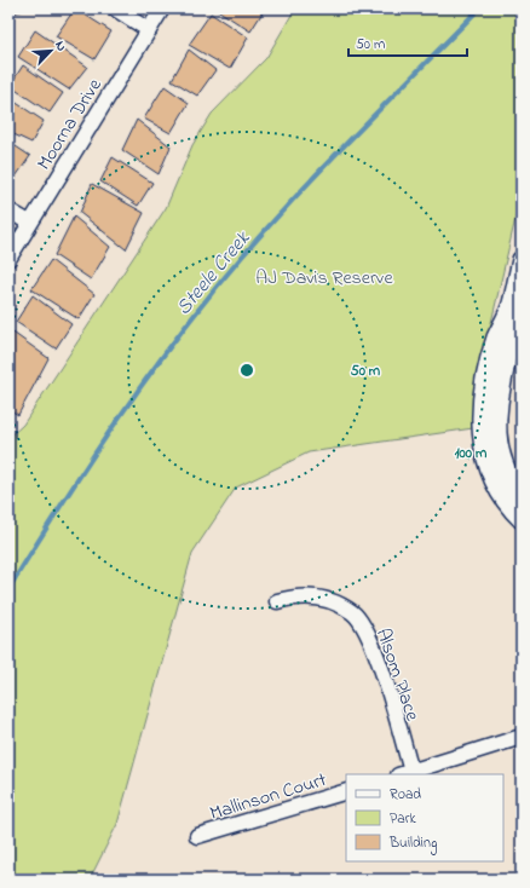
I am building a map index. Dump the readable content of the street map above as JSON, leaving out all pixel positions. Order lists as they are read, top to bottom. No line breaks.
{"streets":{"street":["Moorna Drive","Alsom Place","Mallinson Court"]},"water":["Steele Creek"],"parks":["AJ Davis Reserve"],"legend":["Road","Park","Building"],"scale_bar":"50 m","north":"top right","rings":["50 m","100 m"]}
